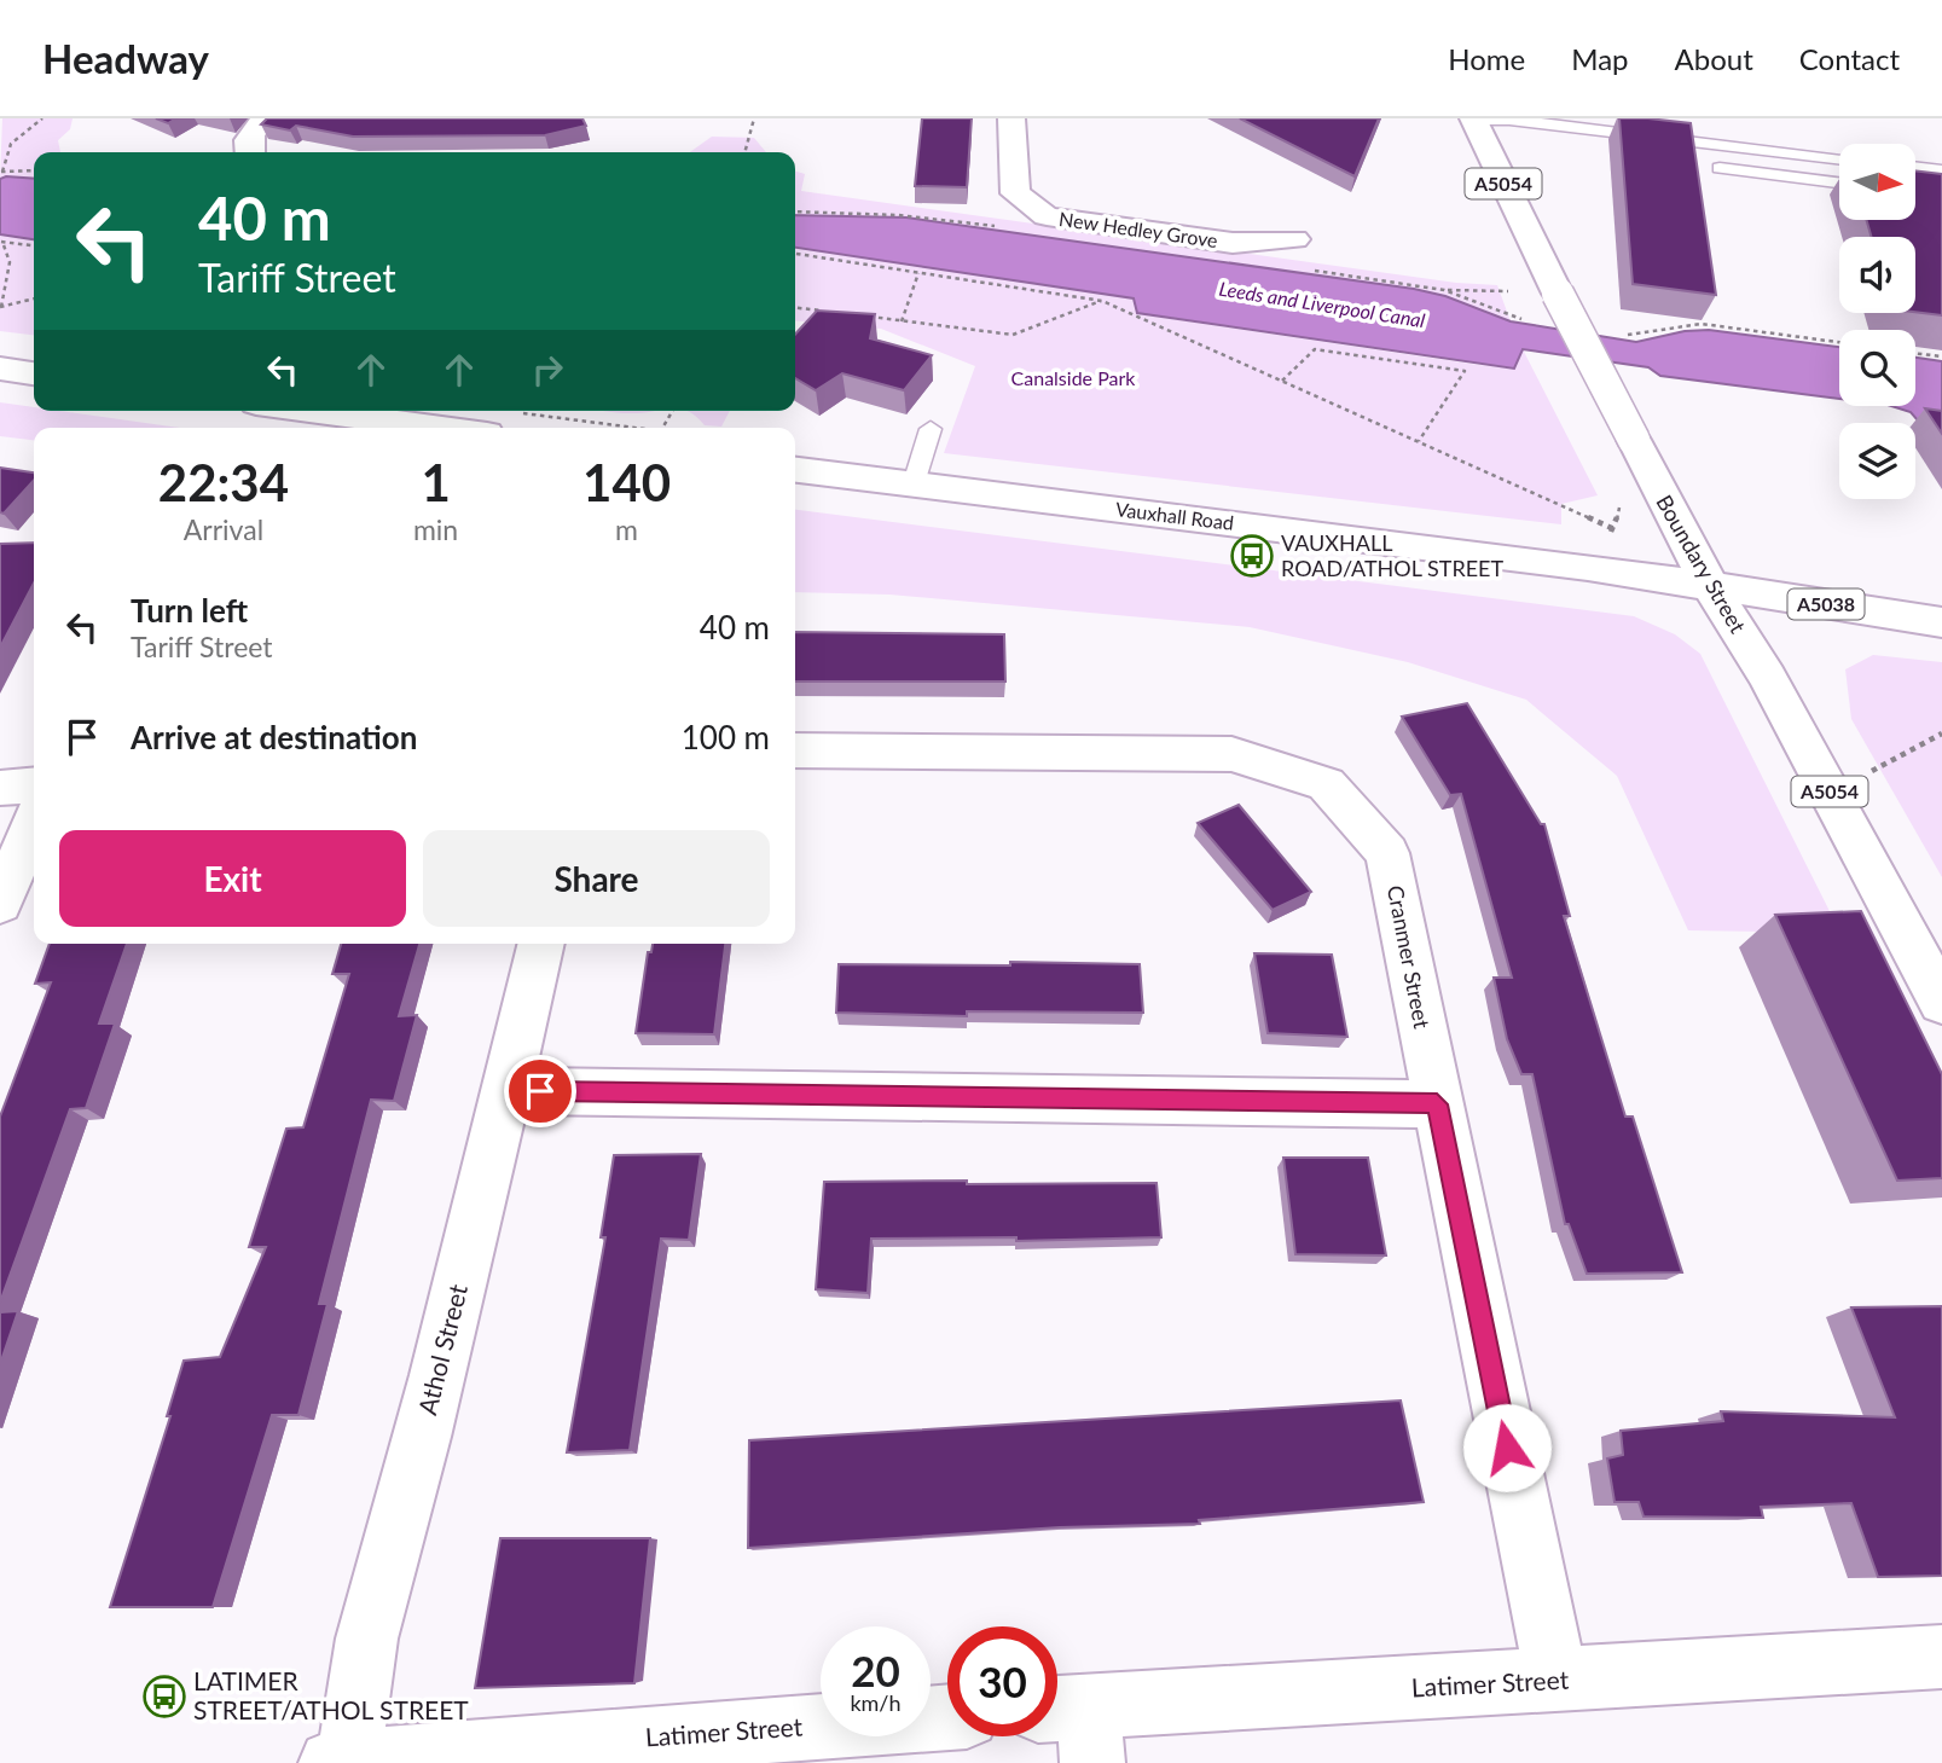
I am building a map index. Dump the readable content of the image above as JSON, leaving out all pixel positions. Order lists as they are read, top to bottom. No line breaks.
{"streets":{"street":["A5054","New Hedley Grove","Vauxhall Road","Boundary Street","A5038","Cranmer Street","Athol Street","Latimer Street"]},"crossings":[["Vauxhall Road","Boundary Street"],["Vauxhall Road","A5038"],["Boundary Street","A5038"],["Cranmer Street","Latimer Street"],["Athol Street","Latimer Street"]],"water":["Leeds and Liverpool Canal"],"parks":["Canalside Park"],"places":{"bus stop":["VAUXHALL ROAD/ATHOL STREET","LATIMER STREET/ATHOL STREET"]},"north":"right","page":{"header":"Headway","nav":["Home","Map","About","Contact"],"turn":["40 m","Tariff Street"],"eta":["22:34","Arrival","1","min","140","m"],"list":[{"name":"Turn left","note":"Tariff Street","value":"40 m"},{"name":"Arrive at destination","value":"100 m"}],"buttons":["Exit","Share"],"speed":"20 km/h","limit":"30"}}
